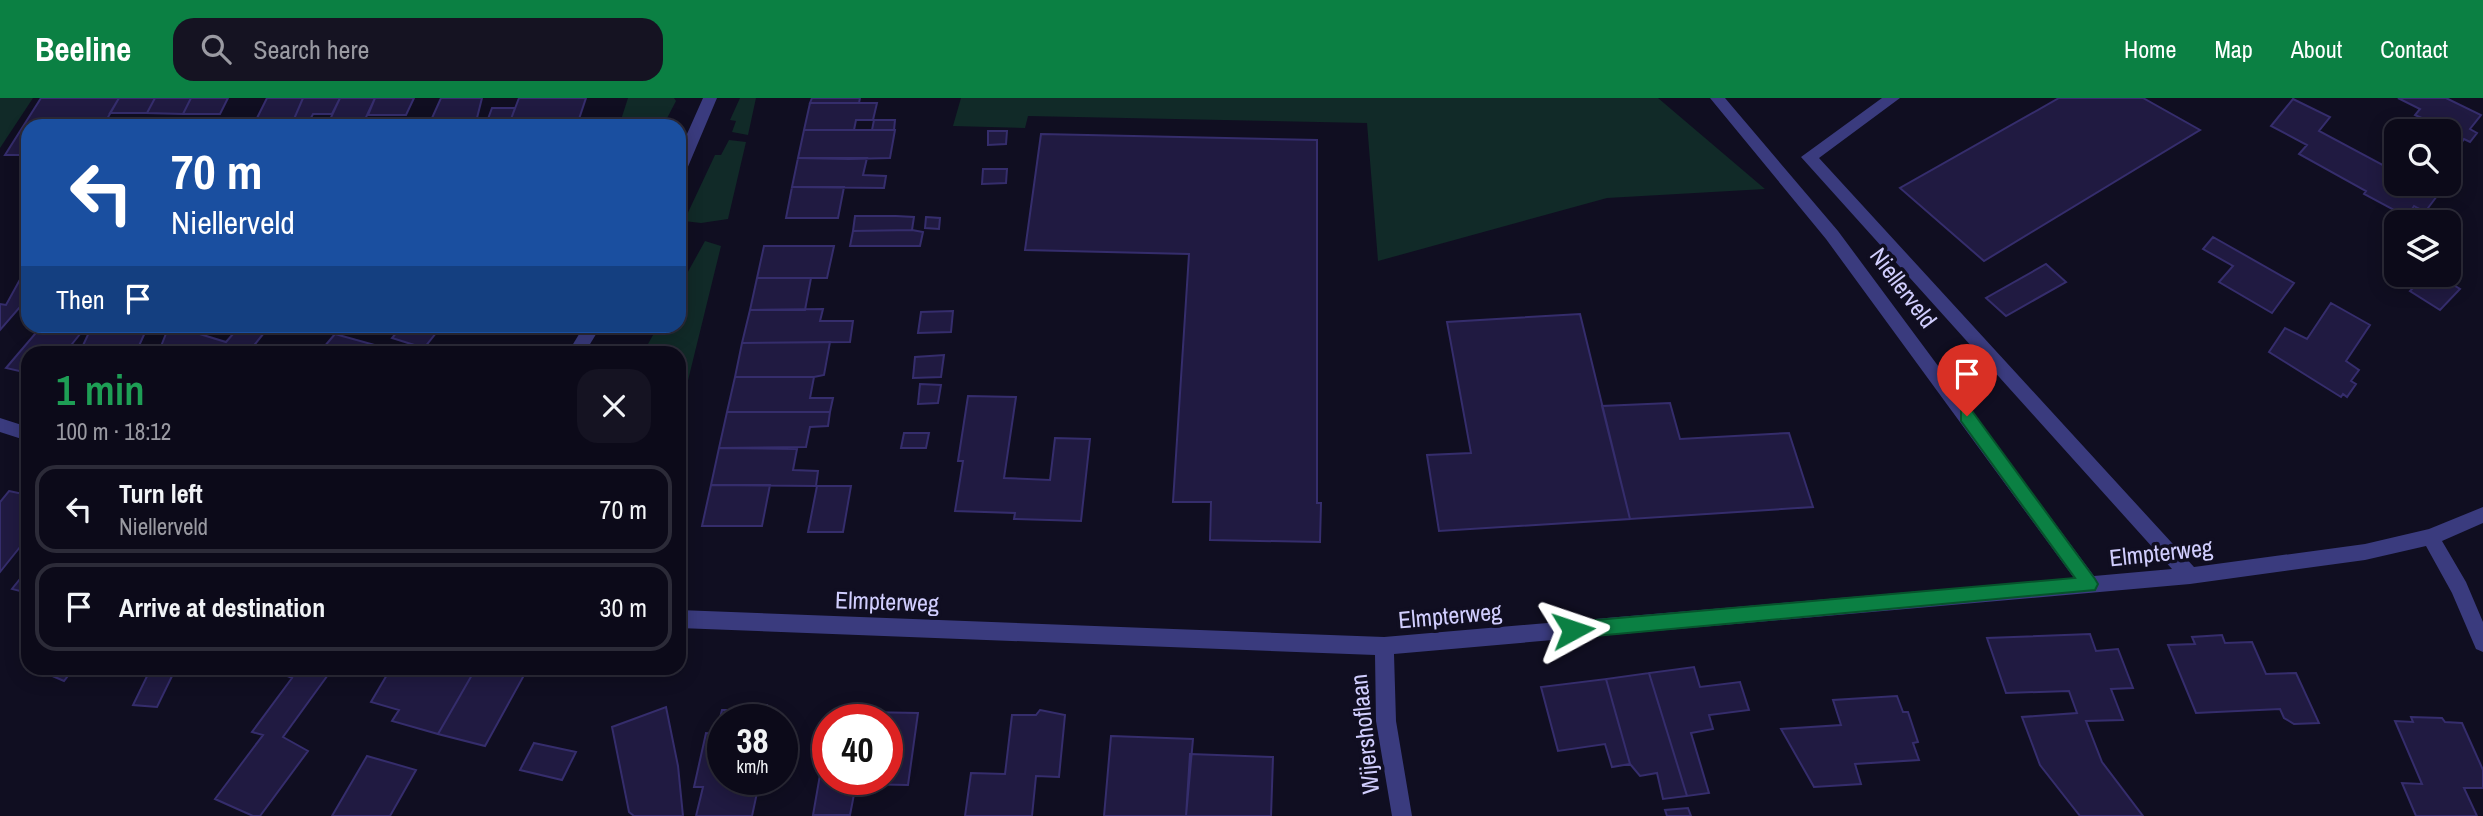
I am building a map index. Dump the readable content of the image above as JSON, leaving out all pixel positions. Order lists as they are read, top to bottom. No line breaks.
{"streets":{"street":["Niellerveld","Elmpterweg","Wijershoflaan"]},"crossings":[["Niellerveld","Elmpterweg"],["Elmpterweg","Wijershoflaan"]],"page":{"header":"Beeline","search":"Search here","nav":["Home","Map","About","Contact"],"turn":["70 m","Niellerveld"],"then":"Then","heading":["1 min","100 m · 18:12"],"list":[{"name":"Turn left","note":"Niellerveld","value":"70 m"},{"name":"Arrive at destination","value":"30 m"}],"speed":"38 km/h","limit":"40"}}
